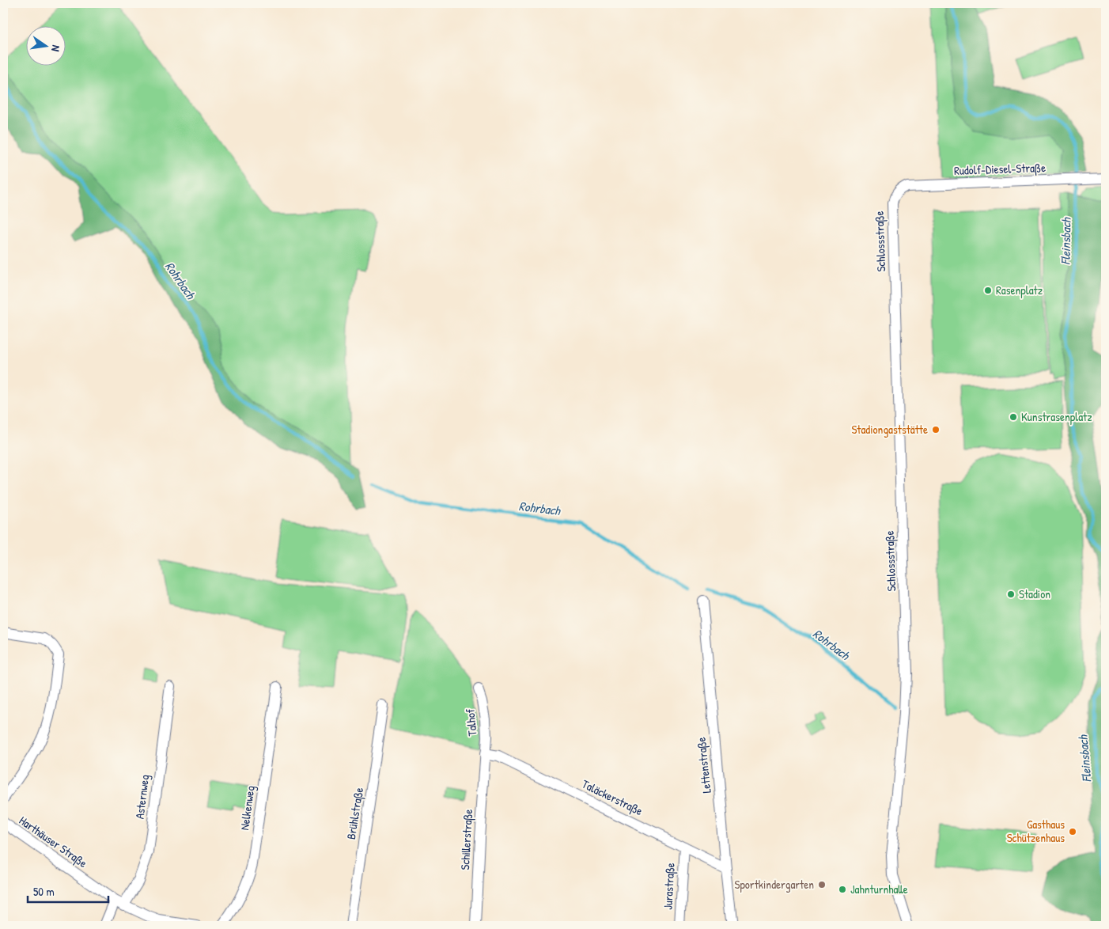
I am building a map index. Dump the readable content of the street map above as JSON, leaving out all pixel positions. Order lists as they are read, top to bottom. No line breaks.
{"streets":{"street":["Rudolf-Diesel-Straße","Schlossstraße","Talhof","Lettenstraße","Asternweg","Taläckerstraße","Nelkenweg","Brühlstraße","Schillerstraße","Harthäuser Straße","Jurastraße"]},"crossings":[["Rudolf-Diesel-Straße","Schlossstraße"],["Talhof","Taläckerstraße"],["Talhof","Schillerstraße"],["Lettenstraße","Taläckerstraße"],["Asternweg","Harthäuser Straße"],["Taläckerstraße","Schillerstraße"],["Taläckerstraße","Jurastraße"]],"water":["Fleinsbach","Rohrbach"],"places":["Rasenplatz","Kunstrasenplatz","Stadiongaststätte","Stadion","Gasthaus Schützenhaus","Sportkindergarten","Jahnturnhalle"],"scale_bar":"50 m","north":"right"}
